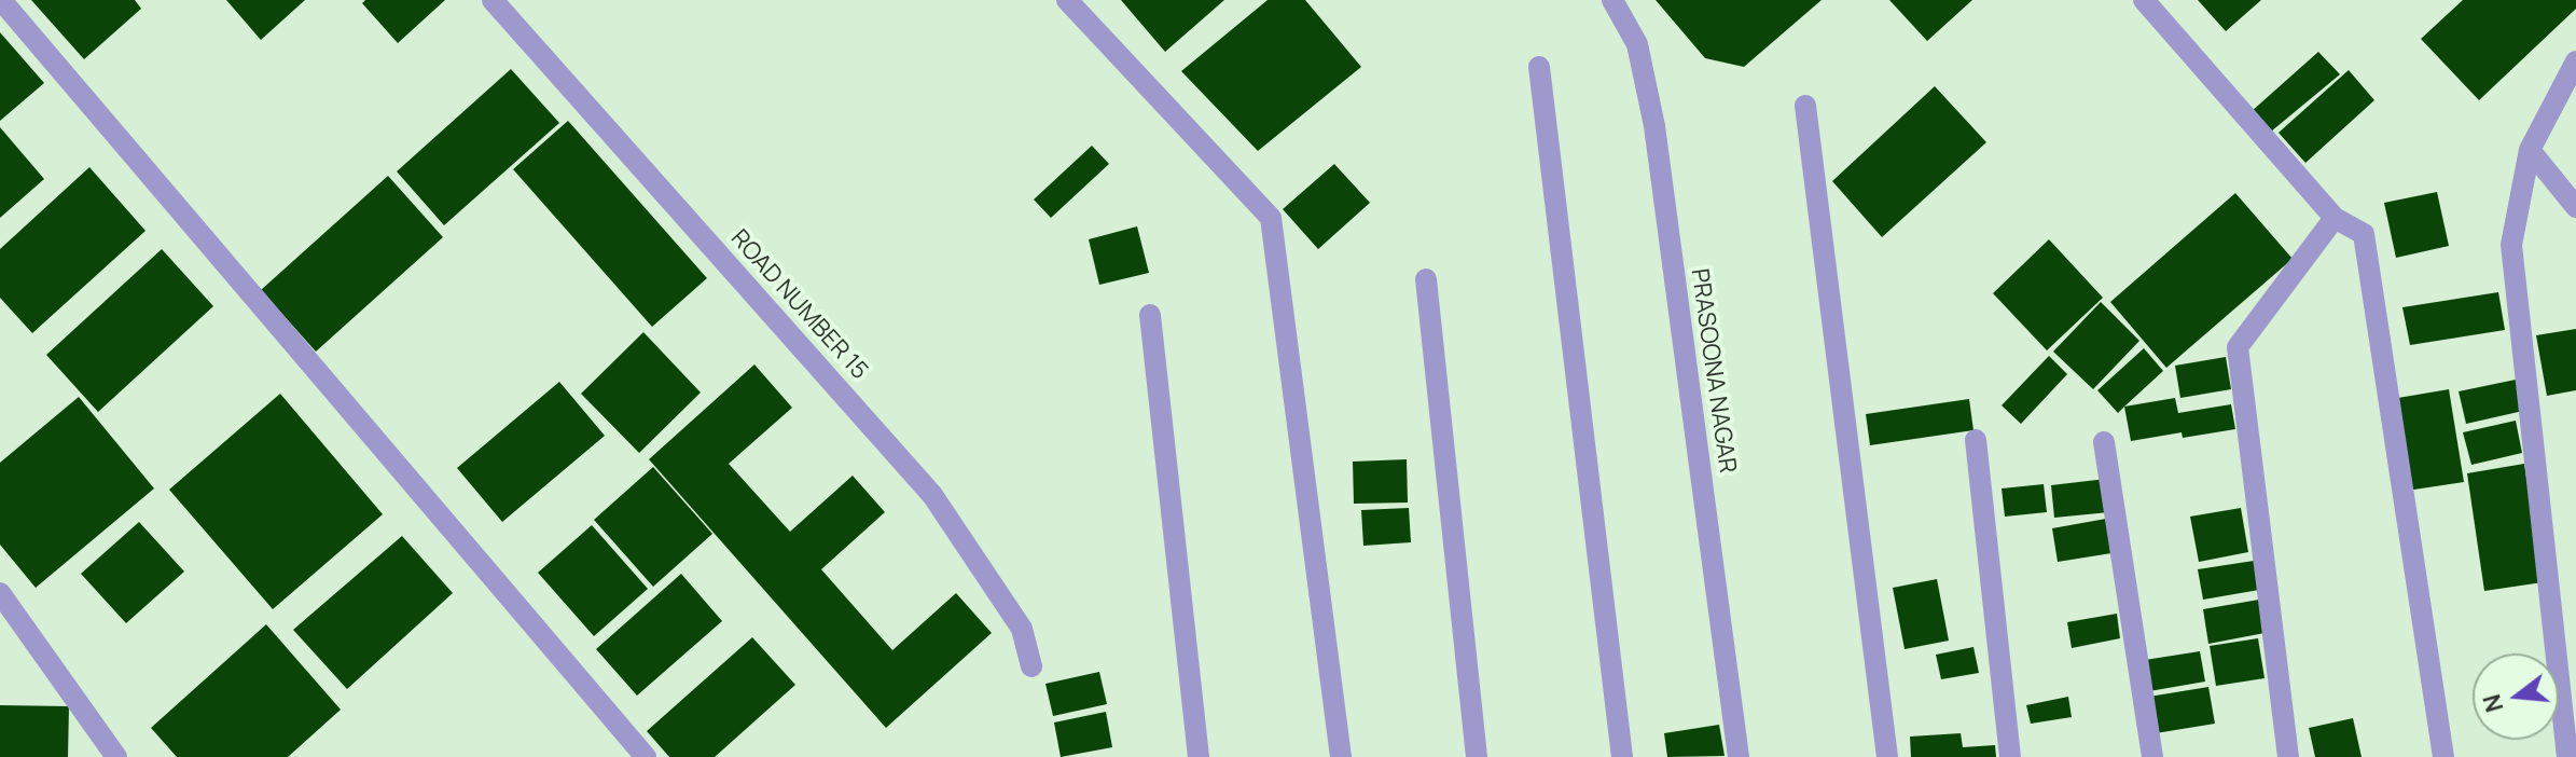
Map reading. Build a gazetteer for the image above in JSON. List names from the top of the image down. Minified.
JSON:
{"streets":{"street":["ROAD NUMBER 15","PRASOONA NAGAR"]},"north":"left"}
